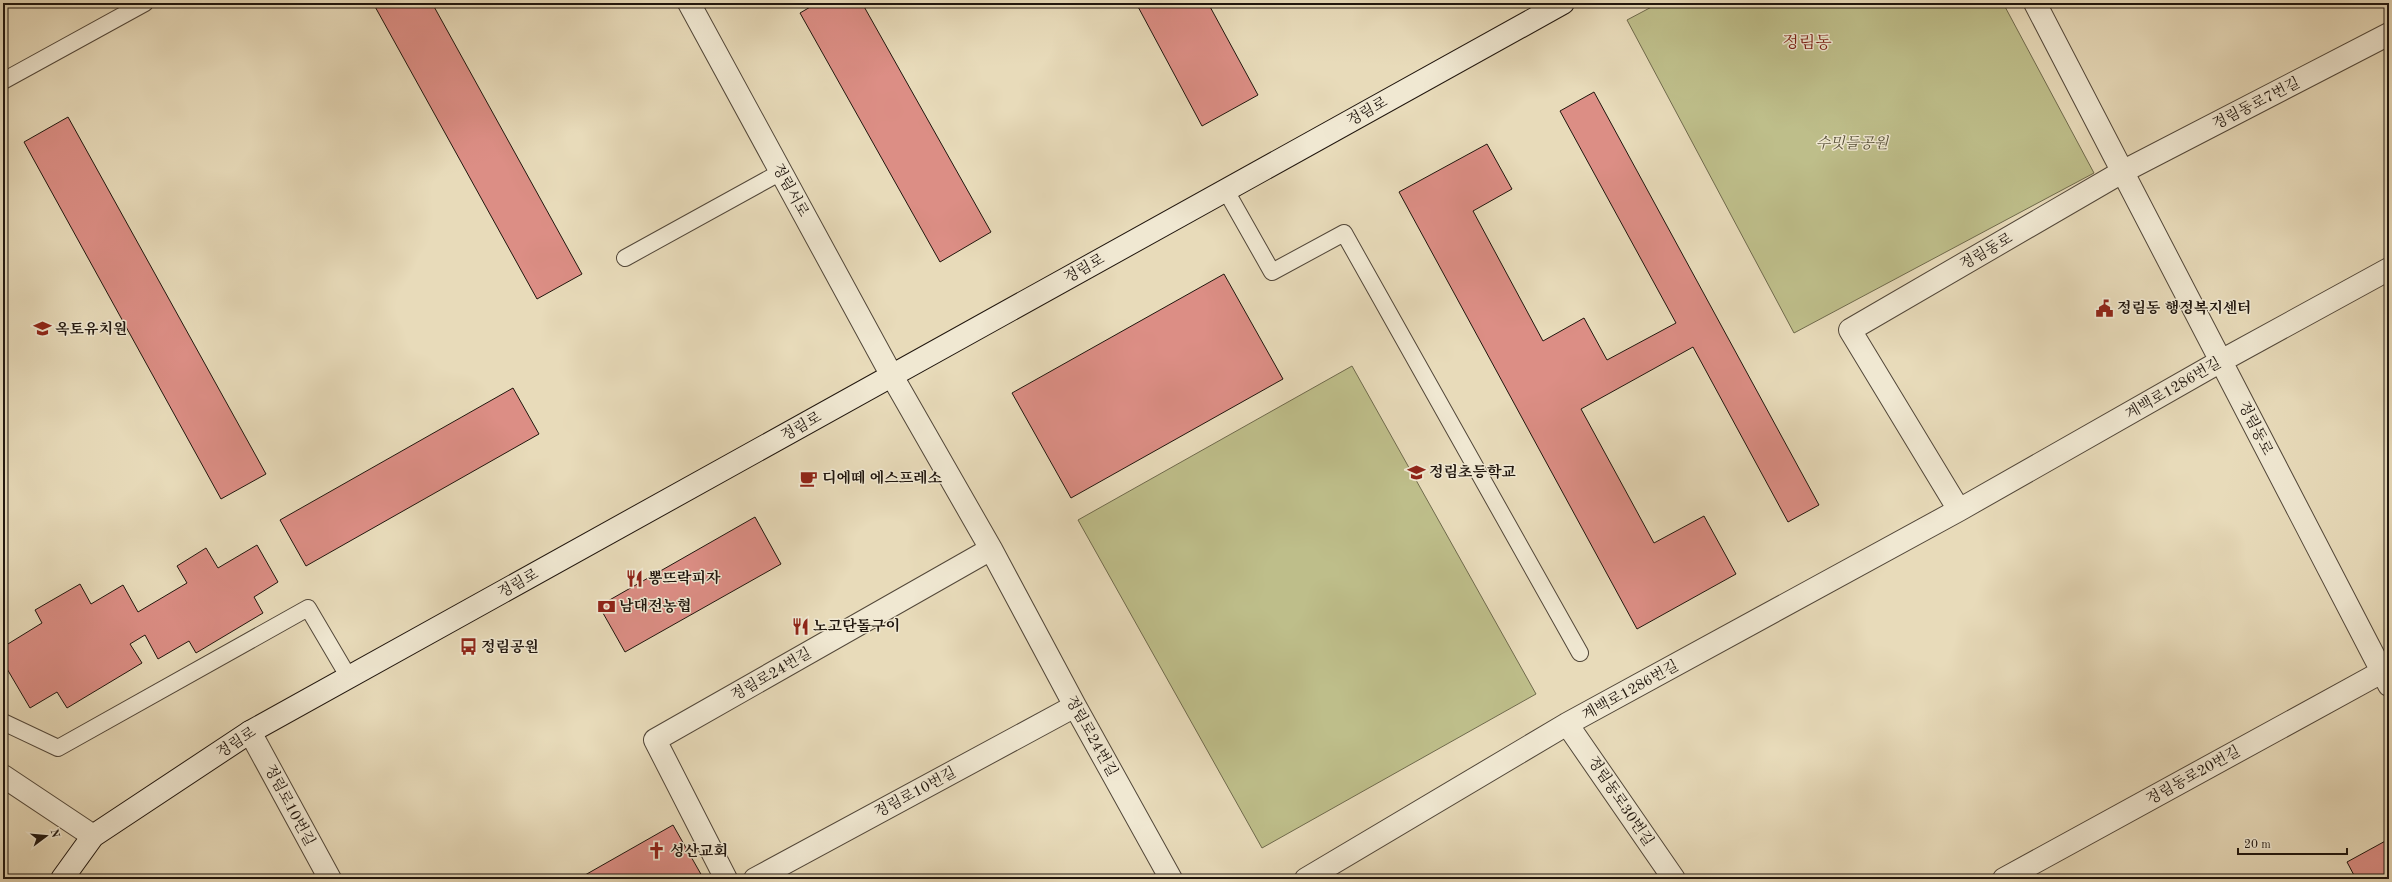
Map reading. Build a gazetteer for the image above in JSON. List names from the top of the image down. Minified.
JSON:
{"streets":{"street":["정림동로7번길","정림로","정림서로","정림동로","계백로1286번길","정림로24번길","정림동로20번길","정림로10번길","정림동로30번길"]},"crossings":[["정림동로7번길","정림동로"],["정림로","정림서로"],["정림로","정림로24번길"],["정림로","정림로10번길"],["정림서로","정림로24번길"],["정림동로","계백로1286번길"],["정림동로","정림동로20번길"],["계백로1286번길","정림동로30번길"],["정림로24번길","정림로10번길"]],"districts":["정림동"],"parks":["수밋들공원"],"places":{"public building":["정림동 행정복지센터"],"school or university":["옥토유치원","정림초등학교"],"cafe":["디에떼 에스프레소"],"restaurant":["뽕뜨락피자","노고단돌구이"],"bank":["남대전농협"],"bus stop":["정림공원"],"church":["성산교회"]},"scale_bar":"20 m","north":"right"}
